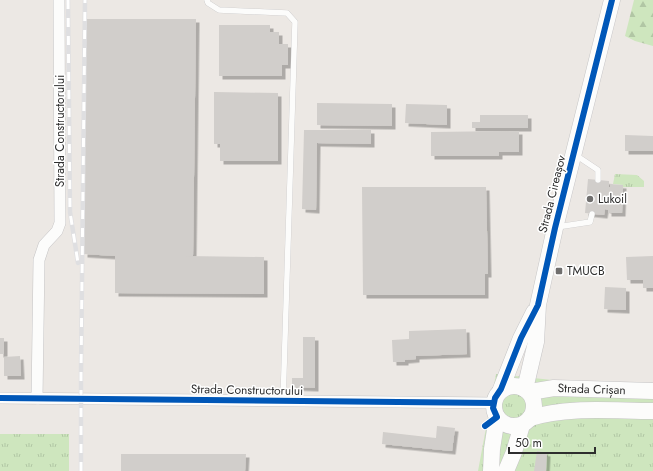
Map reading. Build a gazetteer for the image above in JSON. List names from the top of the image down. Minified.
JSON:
{"streets":{"main road":["Strada Cireașov","Strada Crișan"],"street":["Strada Constructorului"]},"crossings":[["Strada Constructorului","Strada Cireașov"],["Strada Constructorului","Strada Crișan"],["Strada Cireașov","Strada Crișan"]],"places":{"other":["Lukoil"],"transit":["TMUCB"]},"scale_bar":"50 m"}
